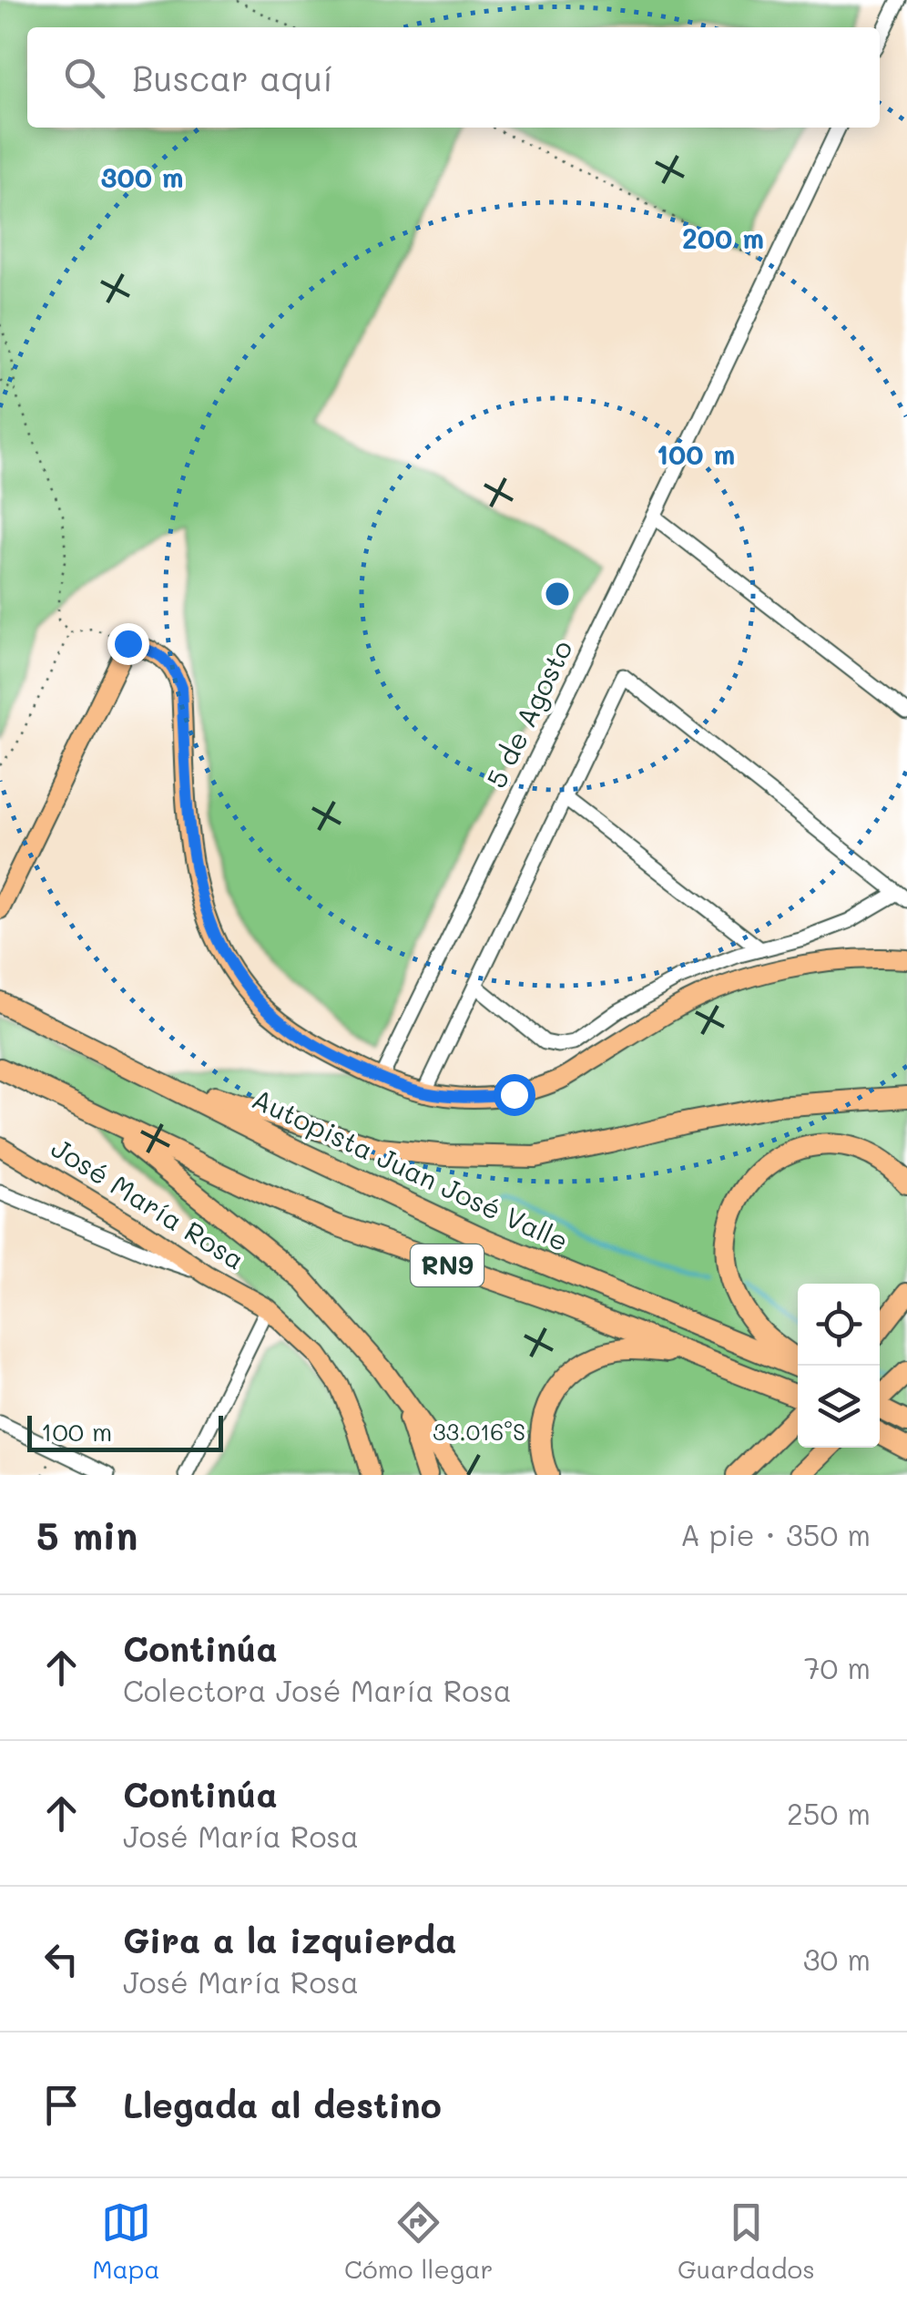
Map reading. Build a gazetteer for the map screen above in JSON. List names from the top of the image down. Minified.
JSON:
{"streets":{"highway":["Autopista Juan José Valle","RN9"],"main road":["José María Rosa"],"street":["5 de Agosto"]},"scale_bar":"100 m","page":{"search":"Buscar aquí","scale":"100 m","heading":["5 min","A pie · 350 m"],"list":[["Continúa","Colectora José María Rosa","70 m"],["Continúa","José María Rosa","250 m"],["Gira a la izquierda","José María Rosa","30 m"],"Llegada al destino"],"nav":["Mapa","Cómo llegar","Guardados"]},"coordinates":["33.016°S"],"rings":["300 m","200 m","100 m"]}
